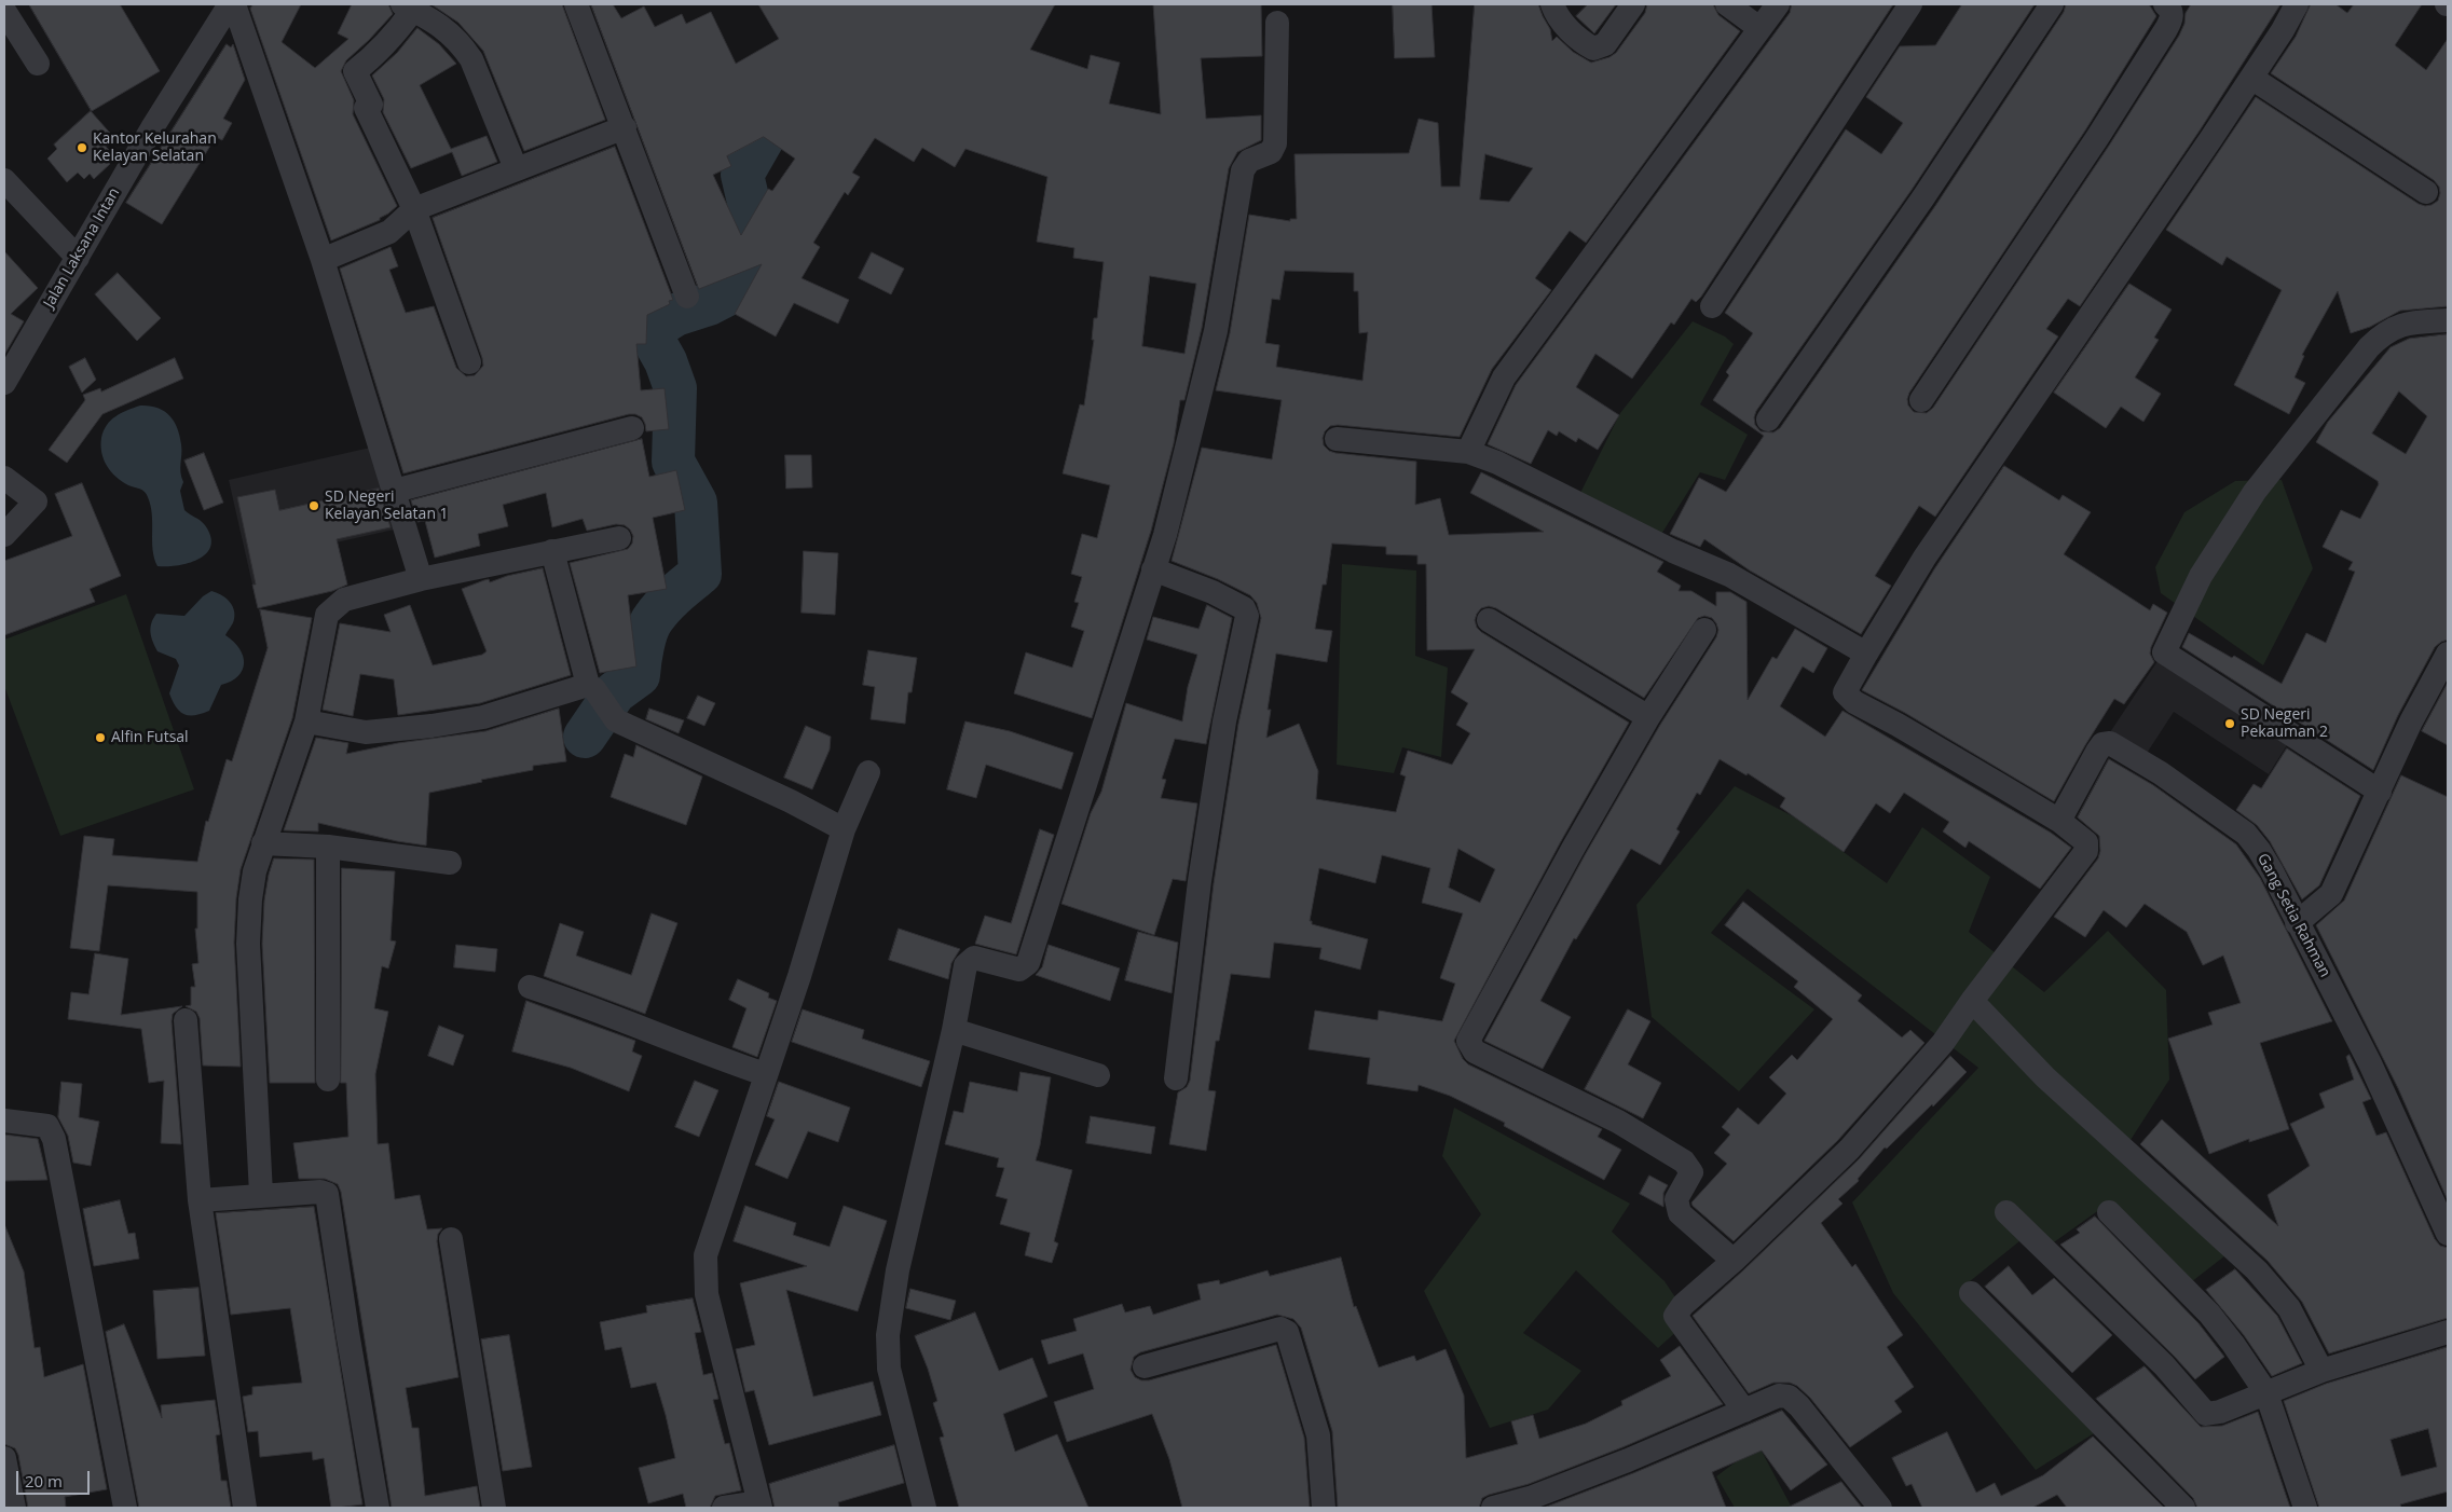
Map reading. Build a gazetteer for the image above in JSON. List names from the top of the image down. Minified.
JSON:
{"streets":{"street":["Jalan Laksana Intan","Gang Setia Rahman"]},"places":["Kantor Kelurahan Kelayan Selatan","SD Negeri Kelayan Selatan 1","SD Negeri Pekauman 2","Alfin Futsal"],"scale_bar":"20 m"}
